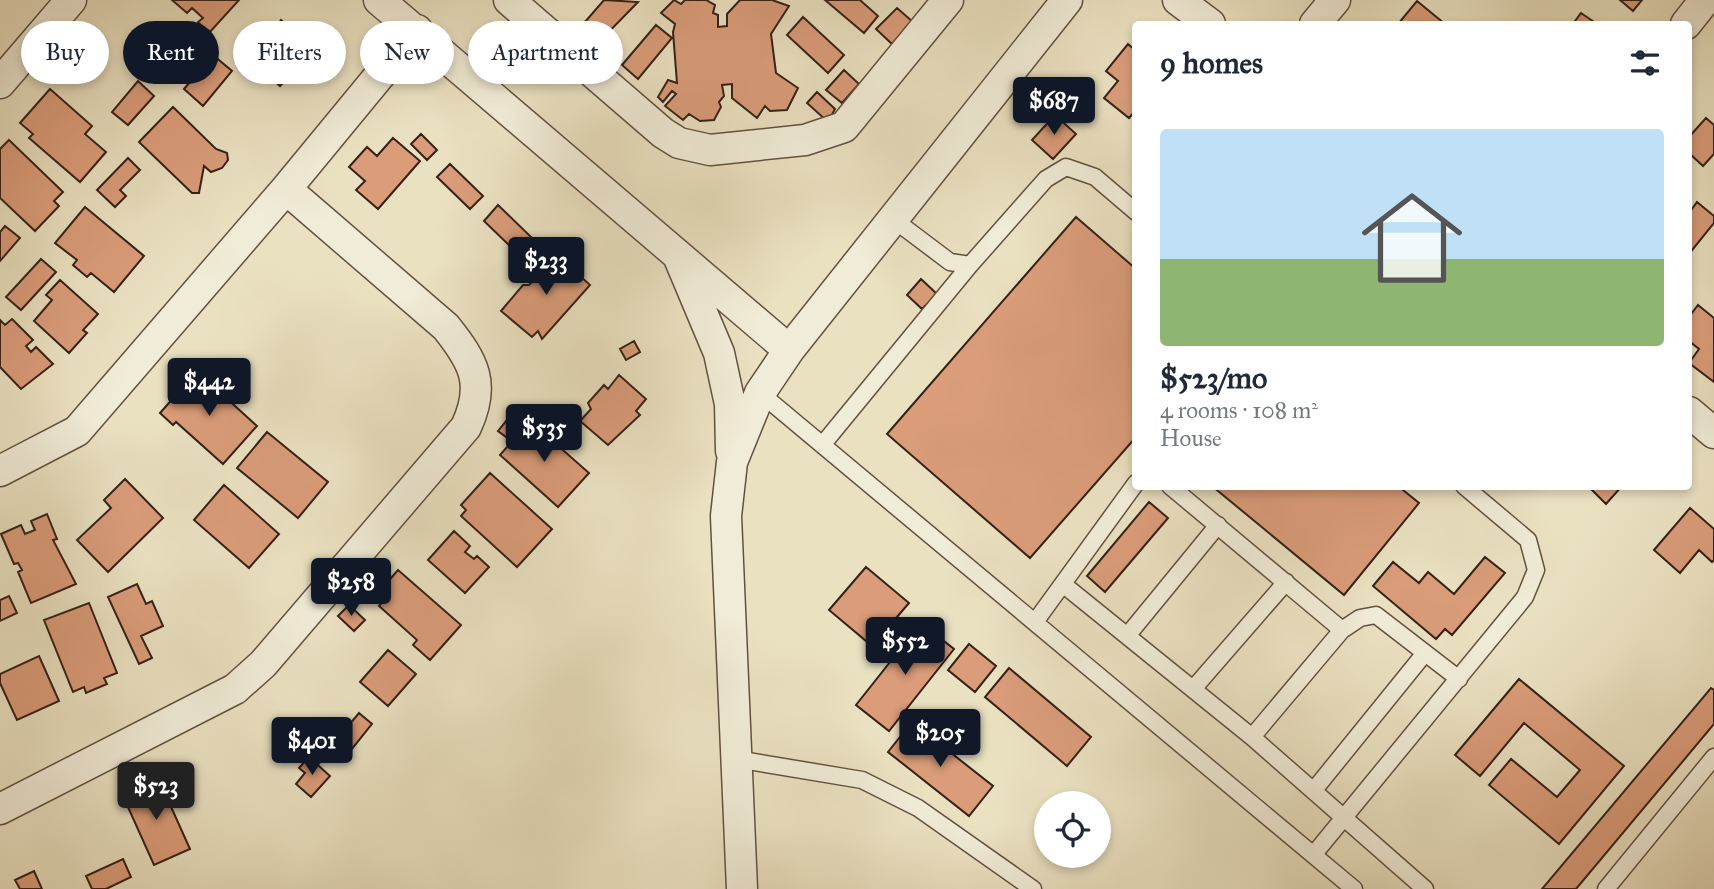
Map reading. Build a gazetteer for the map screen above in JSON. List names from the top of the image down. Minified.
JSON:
{"page":{"chip":["Buy","Rent","Filters","New","Apartment"],"heading":"9 homes","price":["$687","$233","$442","$535","$258","$552","$205","$401","$523"],"list":[{"name":"$523/mo","note":"4 rooms · 108 m² · House"}]}}
